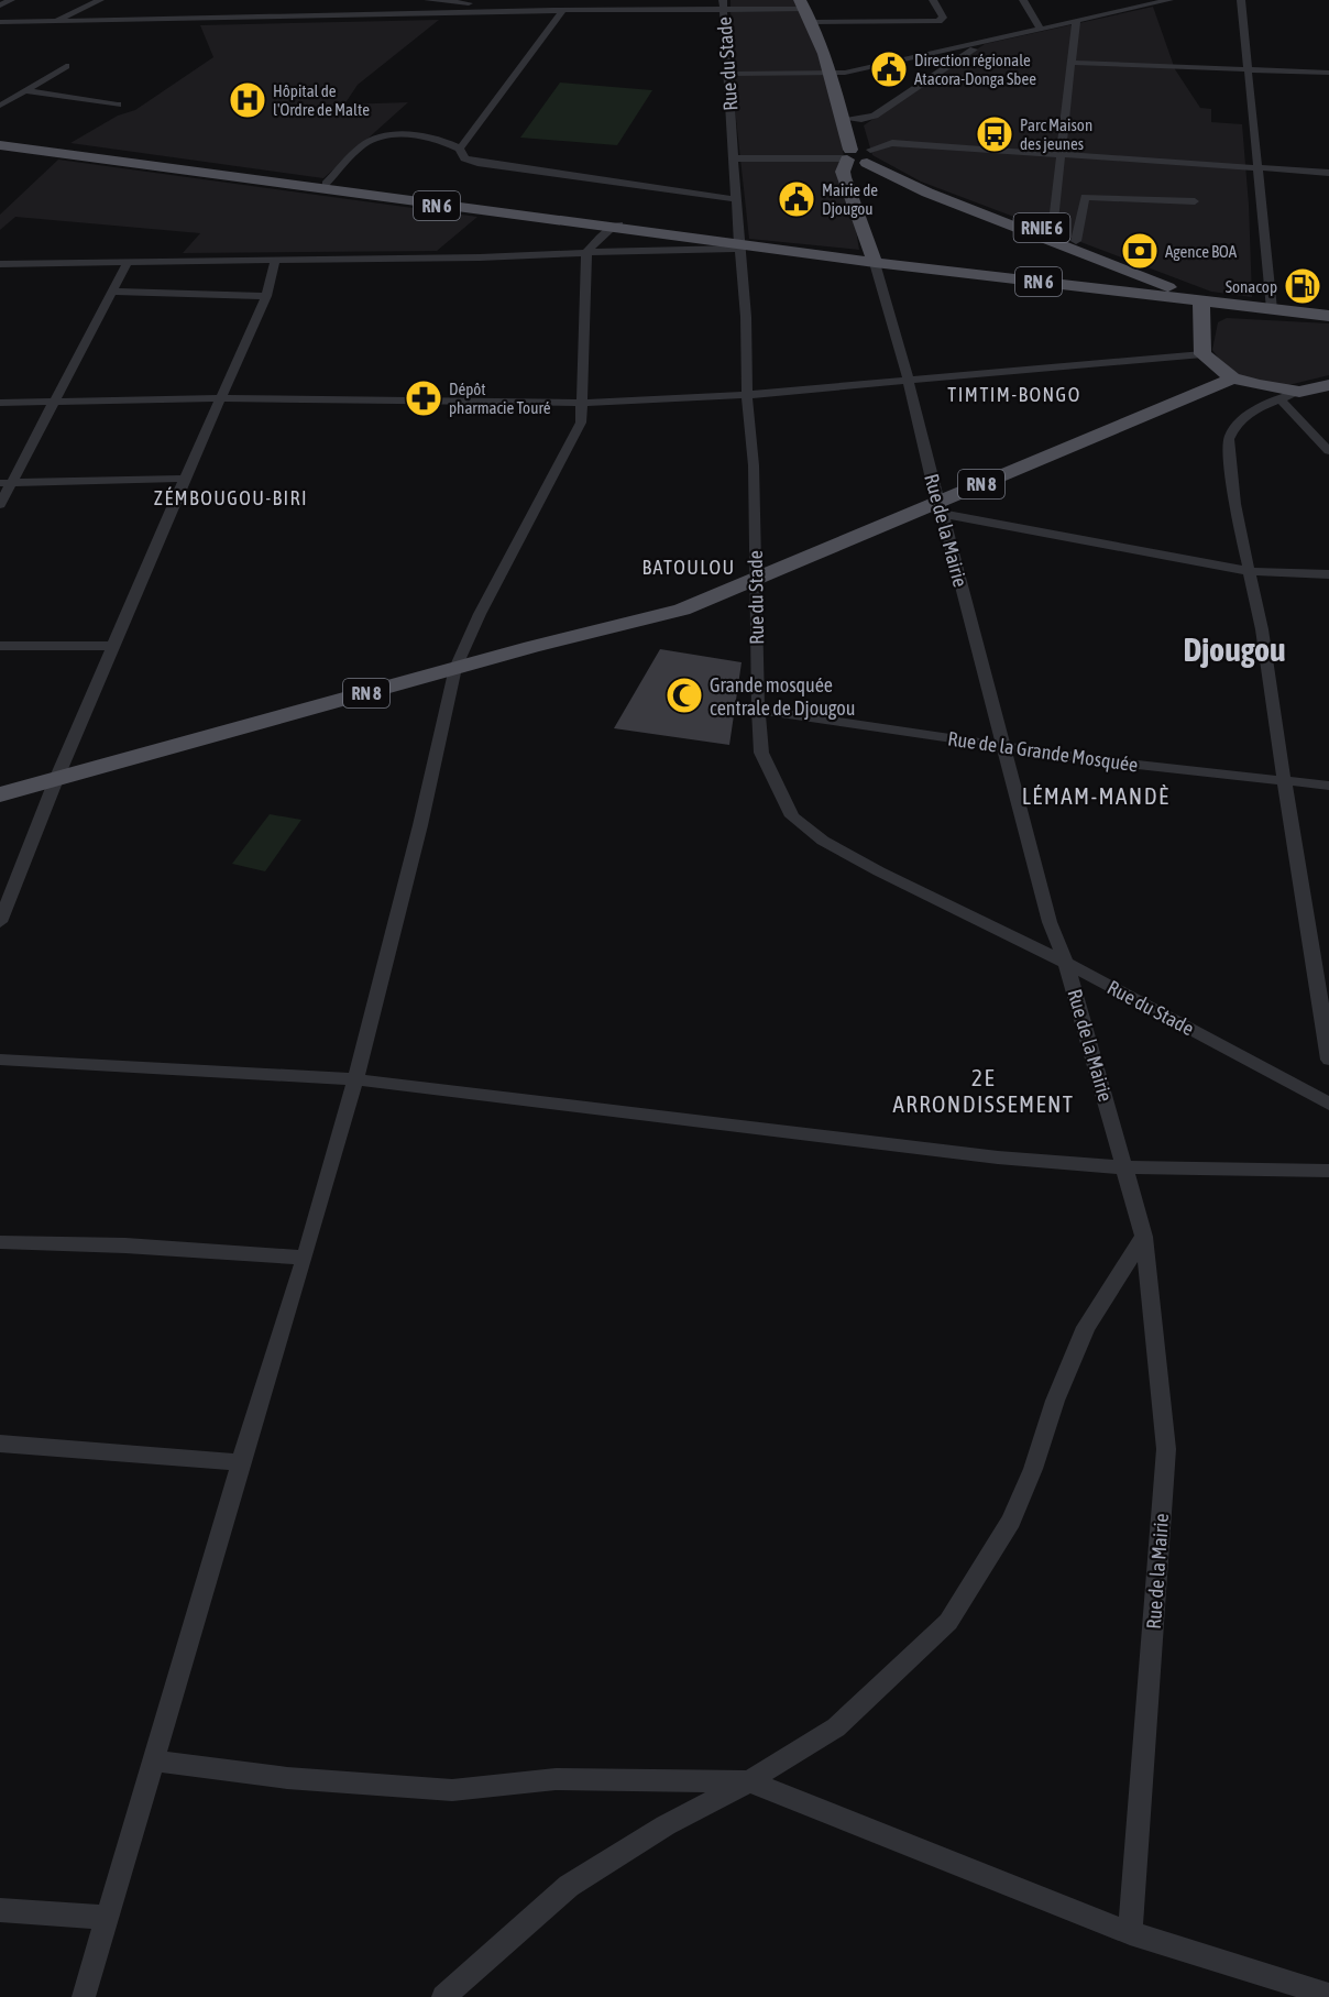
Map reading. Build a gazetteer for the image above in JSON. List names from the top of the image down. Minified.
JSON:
{"streets":{"main road":["RN 6","RNIE 6","RN 8","Rue de la Mairie"],"street":["Rue du Stade","Rue de la Grande Mosquée"]},"crossings":[["Rue du Stade","RN 6"],["Rue du Stade","RN 8"],["Rue du Stade","Rue de la Mairie"],["Rue du Stade","Rue de la Grande Mosquée"],["RN 6","RNIE 6"],["RN 6","Rue de la Mairie"],["RNIE 6","Rue de la Mairie"],["RN 8","Rue de la Mairie"],["Rue de la Mairie","Rue de la Grande Mosquée"]],"districts":["TIMTIM-BONGO","ZÉMBOUGOU-BIRI","BATOULOU","Djougou","LÉMAM-MANDÈ","2E ARRONDISSEMENT"],"places":{"public building":["Direction régionale Atacora-Donga Sbee","Mairie de Djougou"],"hospital":["Hôpital de l'Ordre de Malte"],"bus stop":["Parc Maison des jeunes"],"bank":["Agence BOA"],"fuel station":["Sonacop"],"pharmacy":["Dépôt pharmacie Touré"],"mosque":["Grande mosquée centrale de Djougou"]}}
